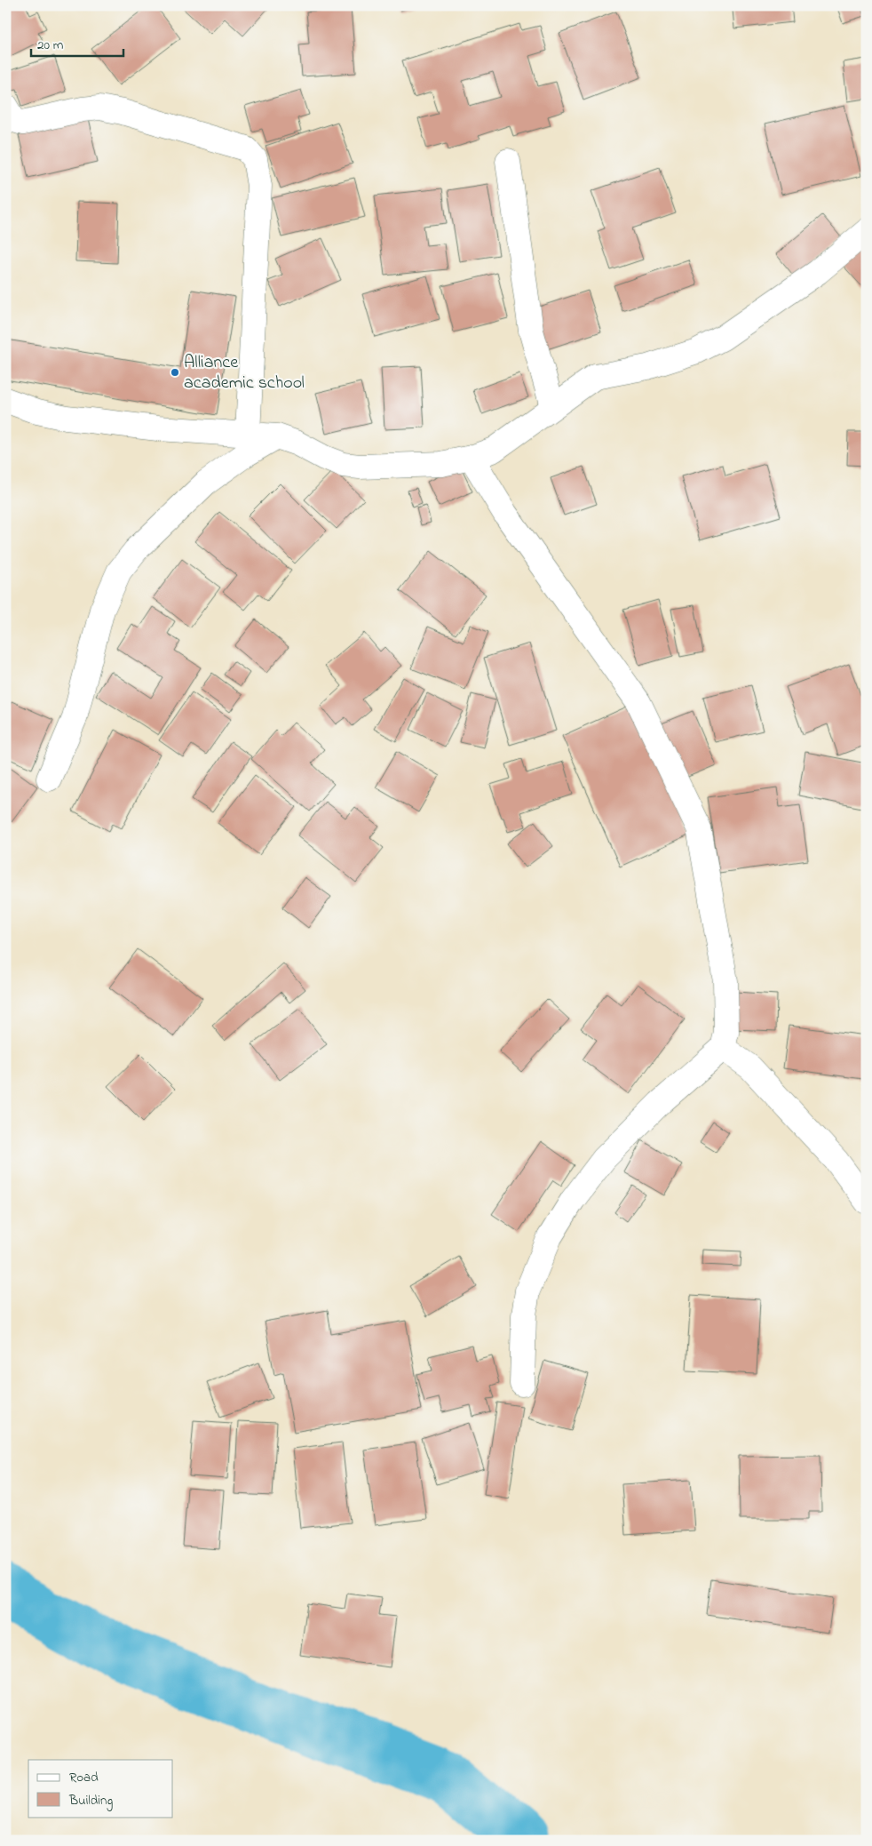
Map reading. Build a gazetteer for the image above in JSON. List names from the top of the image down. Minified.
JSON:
{"places":["Alliance academic school"],"legend":["Road","Building"],"scale_bar":"20 m"}
